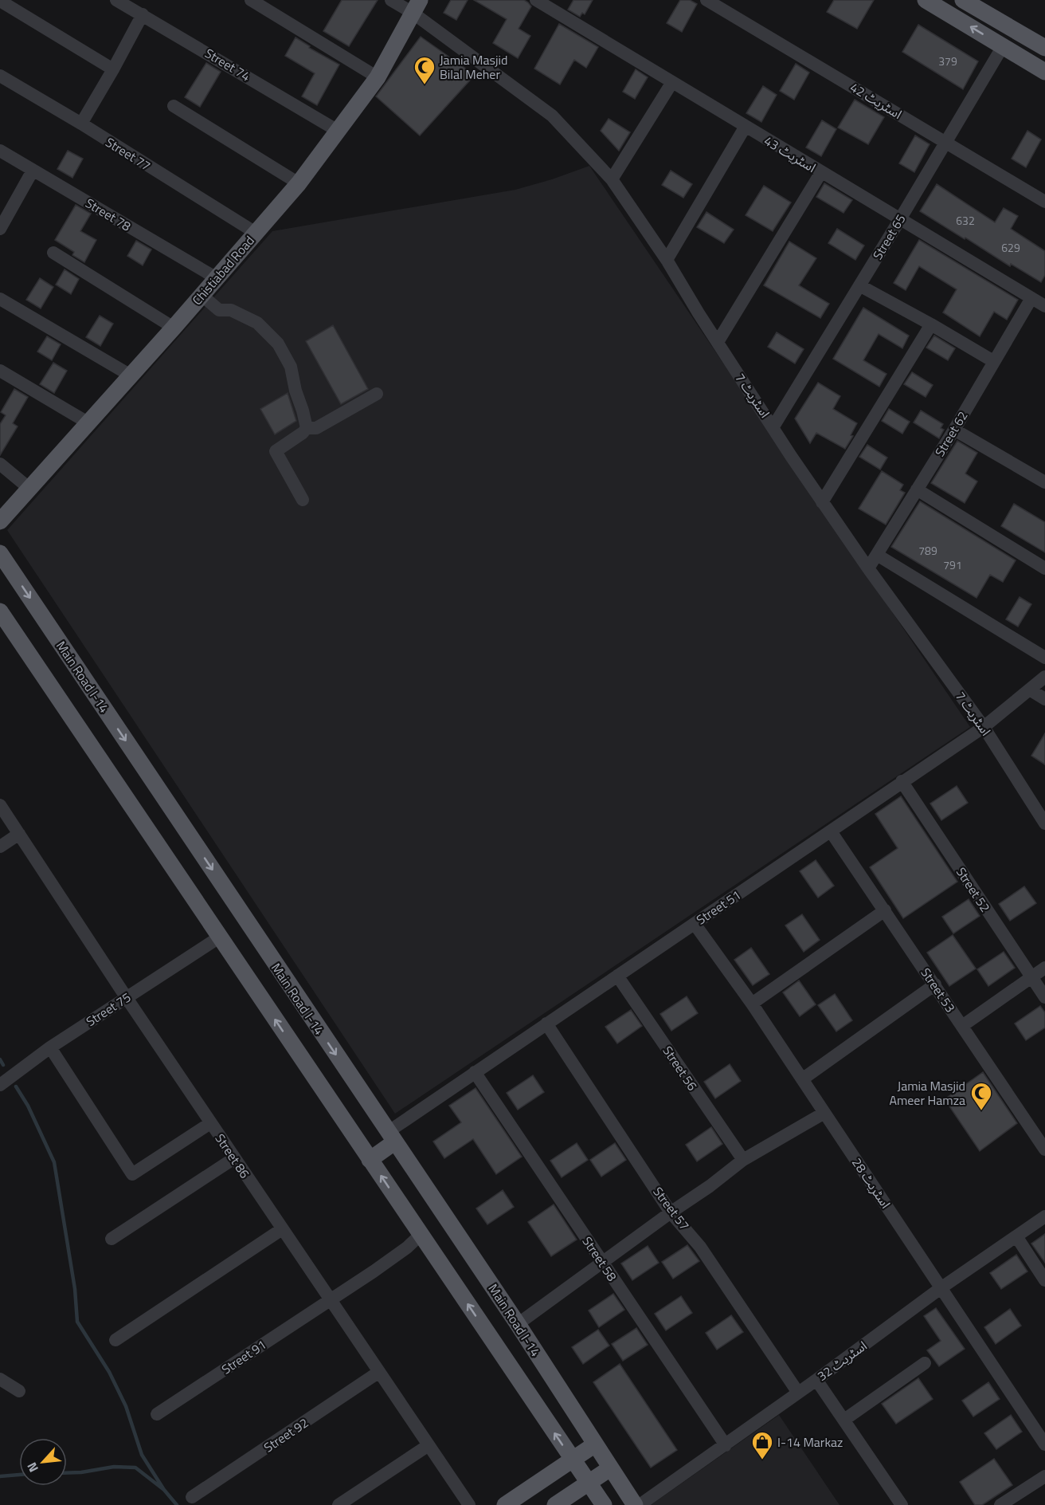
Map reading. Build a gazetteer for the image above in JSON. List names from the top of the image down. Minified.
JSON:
{"streets":{"main road":["Chistiabad Road","Main Road I-14"],"street":["Street 74","اسٹریٹ 42","Street 77","اسٹریٹ 43","Street 78","Street 65","اسٹریٹ 7","Street 62","Street 52","Street 51","Street 53","Street 75","Street 56","Street 86","اسٹریٹ 28","Street 57","Street 58","Street 91","اسٹریٹ 32","Street 92"]},"crossings":[["Street 74","Chistiabad Road"],["اسٹریٹ 42","Street 65"],["Street 77","Chistiabad Road"],["اسٹریٹ 43","Street 65"],["اسٹریٹ 43","Street 62"],["Street 78","Chistiabad Road"],["Street 65","اسٹریٹ 7"],["Chistiabad Road","اسٹریٹ 7"],["اسٹریٹ 7","Street 62"],["اسٹریٹ 7","Street 51"],["Main Road I-14","Street 51"],["Street 52","Street 51"],["Street 51","Street 53"],["Street 51","Street 56"],["Street 51","اسٹریٹ 28"],["Street 51","Street 57"],["Street 51","Street 58"],["Street 75","Street 86"],["Street 86","Street 91"],["Street 86","Street 92"],["اسٹریٹ 28","اسٹریٹ 32"],["Street 57","اسٹریٹ 32"],["Street 58","اسٹریٹ 32"]],"places":{"mosque":["Jamia Masjid Bilal Meher","Jamia Masjid Ameer Hamza"],"shop":["I-14 Markaz"]},"house_numbers":["379","632","629","789","791"],"north":"bottom left"}
